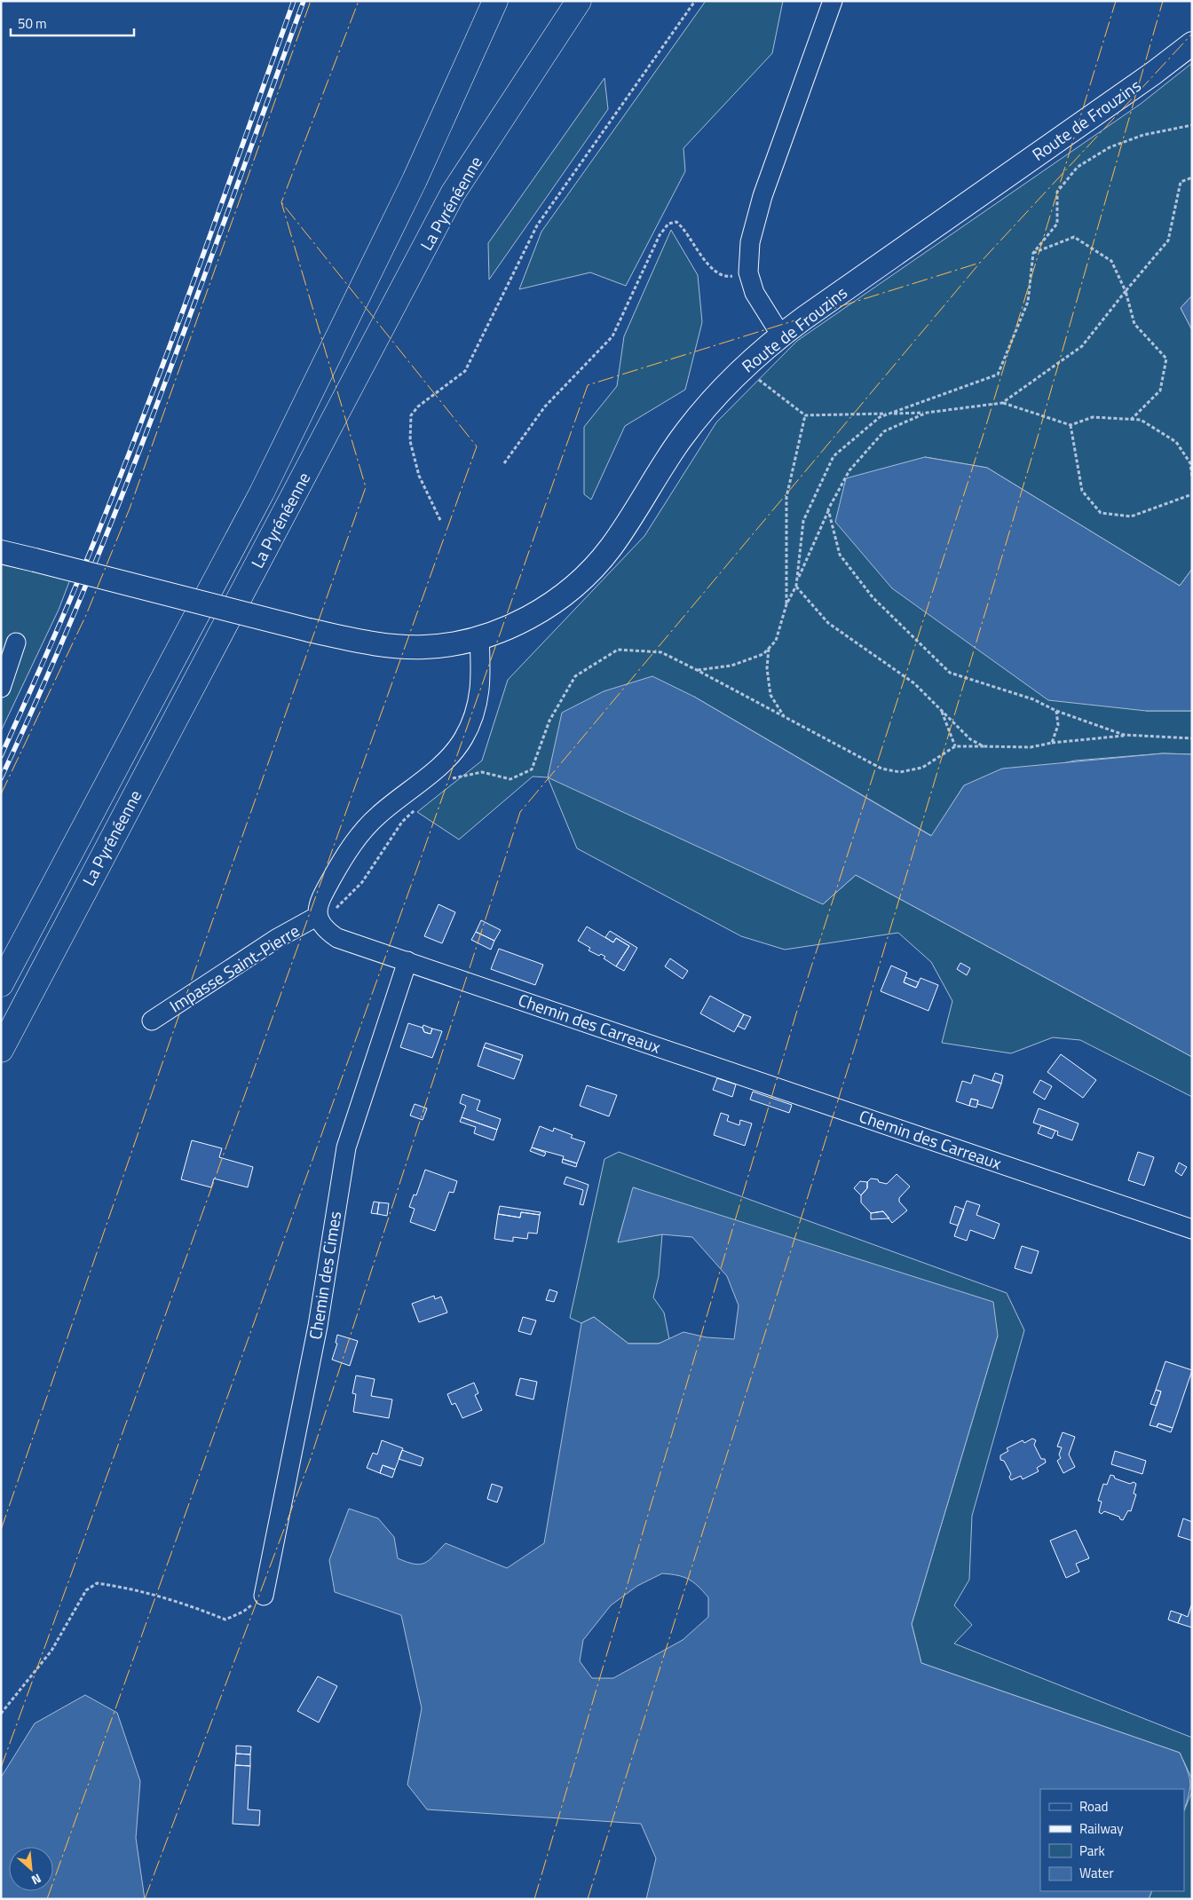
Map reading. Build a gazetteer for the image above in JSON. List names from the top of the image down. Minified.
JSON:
{"streets":{"highway":["La Pyrénéenne"],"main road":["Route de Frouzins"],"street":["Impasse Saint-Pierre","Chemin des Carreaux","Chemin des Cimes"]},"crossings":[["Impasse Saint-Pierre","Chemin des Carreaux"],["Chemin des Carreaux","Chemin des Cimes"]],"legend":["Road","Railway","Park","Water"],"scale_bar":"50 m","north":"bottom right"}
